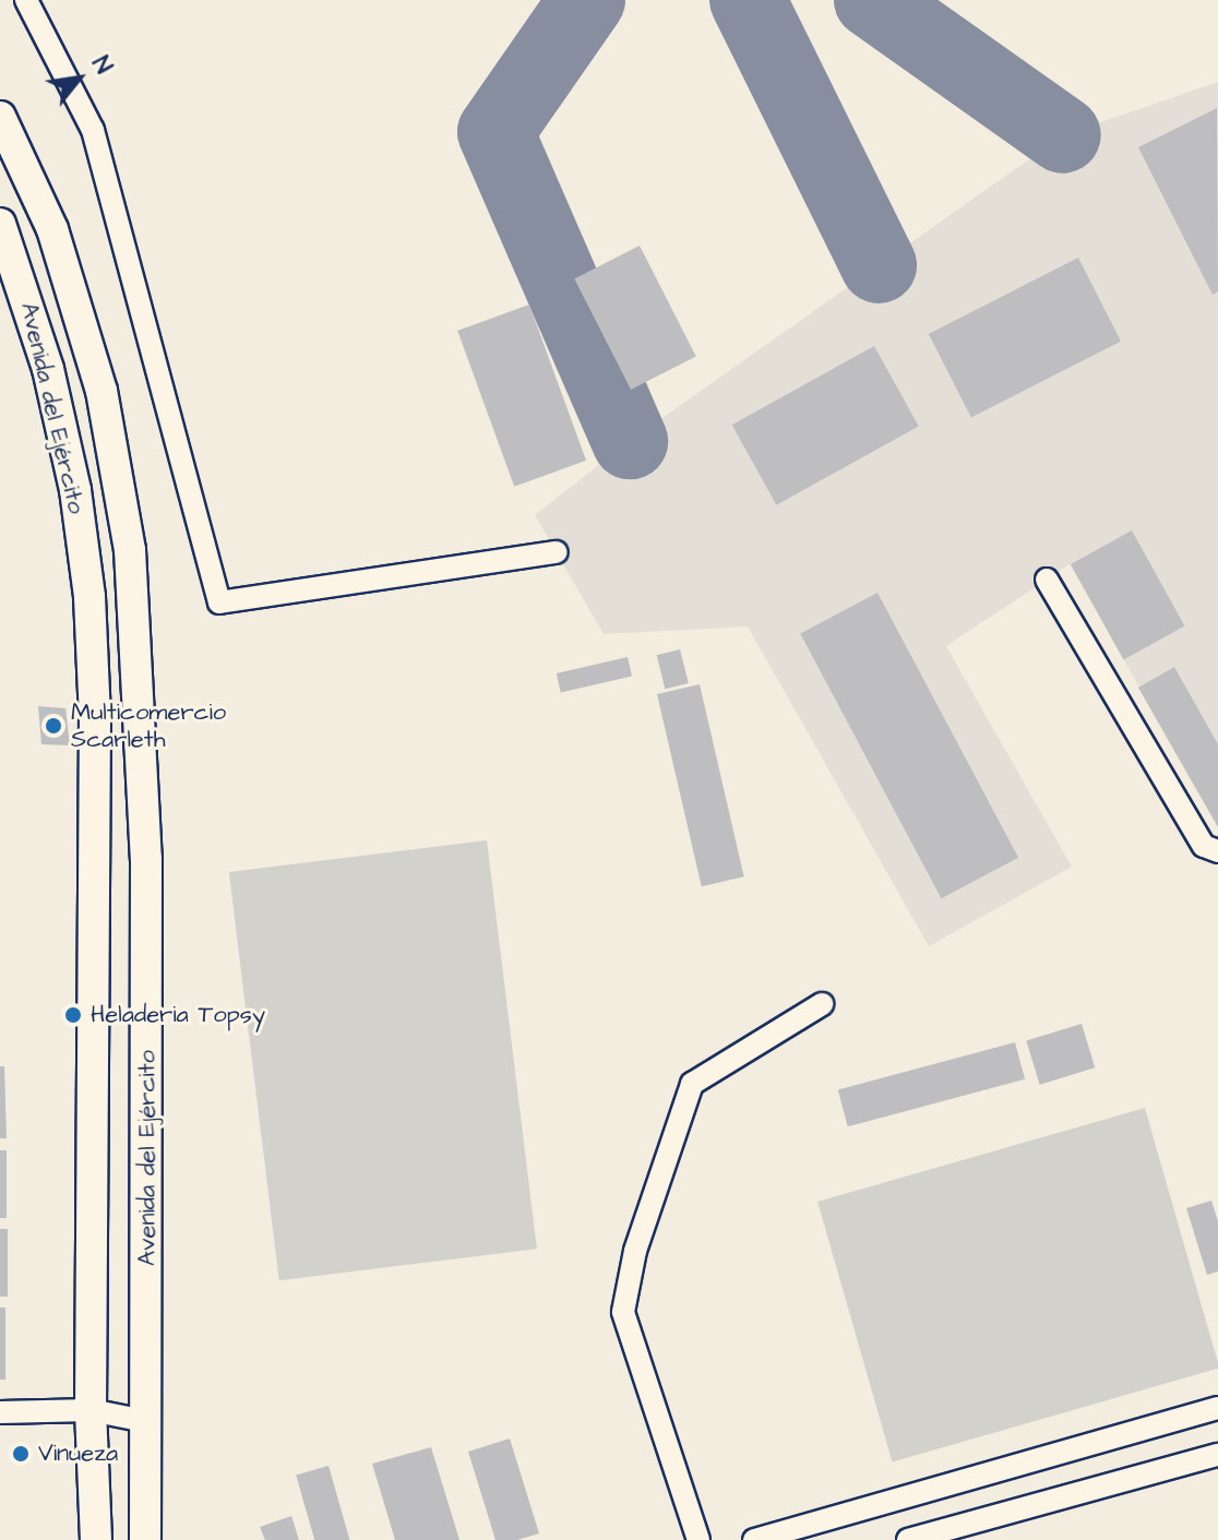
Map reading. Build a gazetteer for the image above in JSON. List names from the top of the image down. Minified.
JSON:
{"streets":{"main road":["Avenida del Ejército"]},"places":["Multicomercio Scarleth","Heladeria Topsy","Vinueza"],"north":"top right"}
